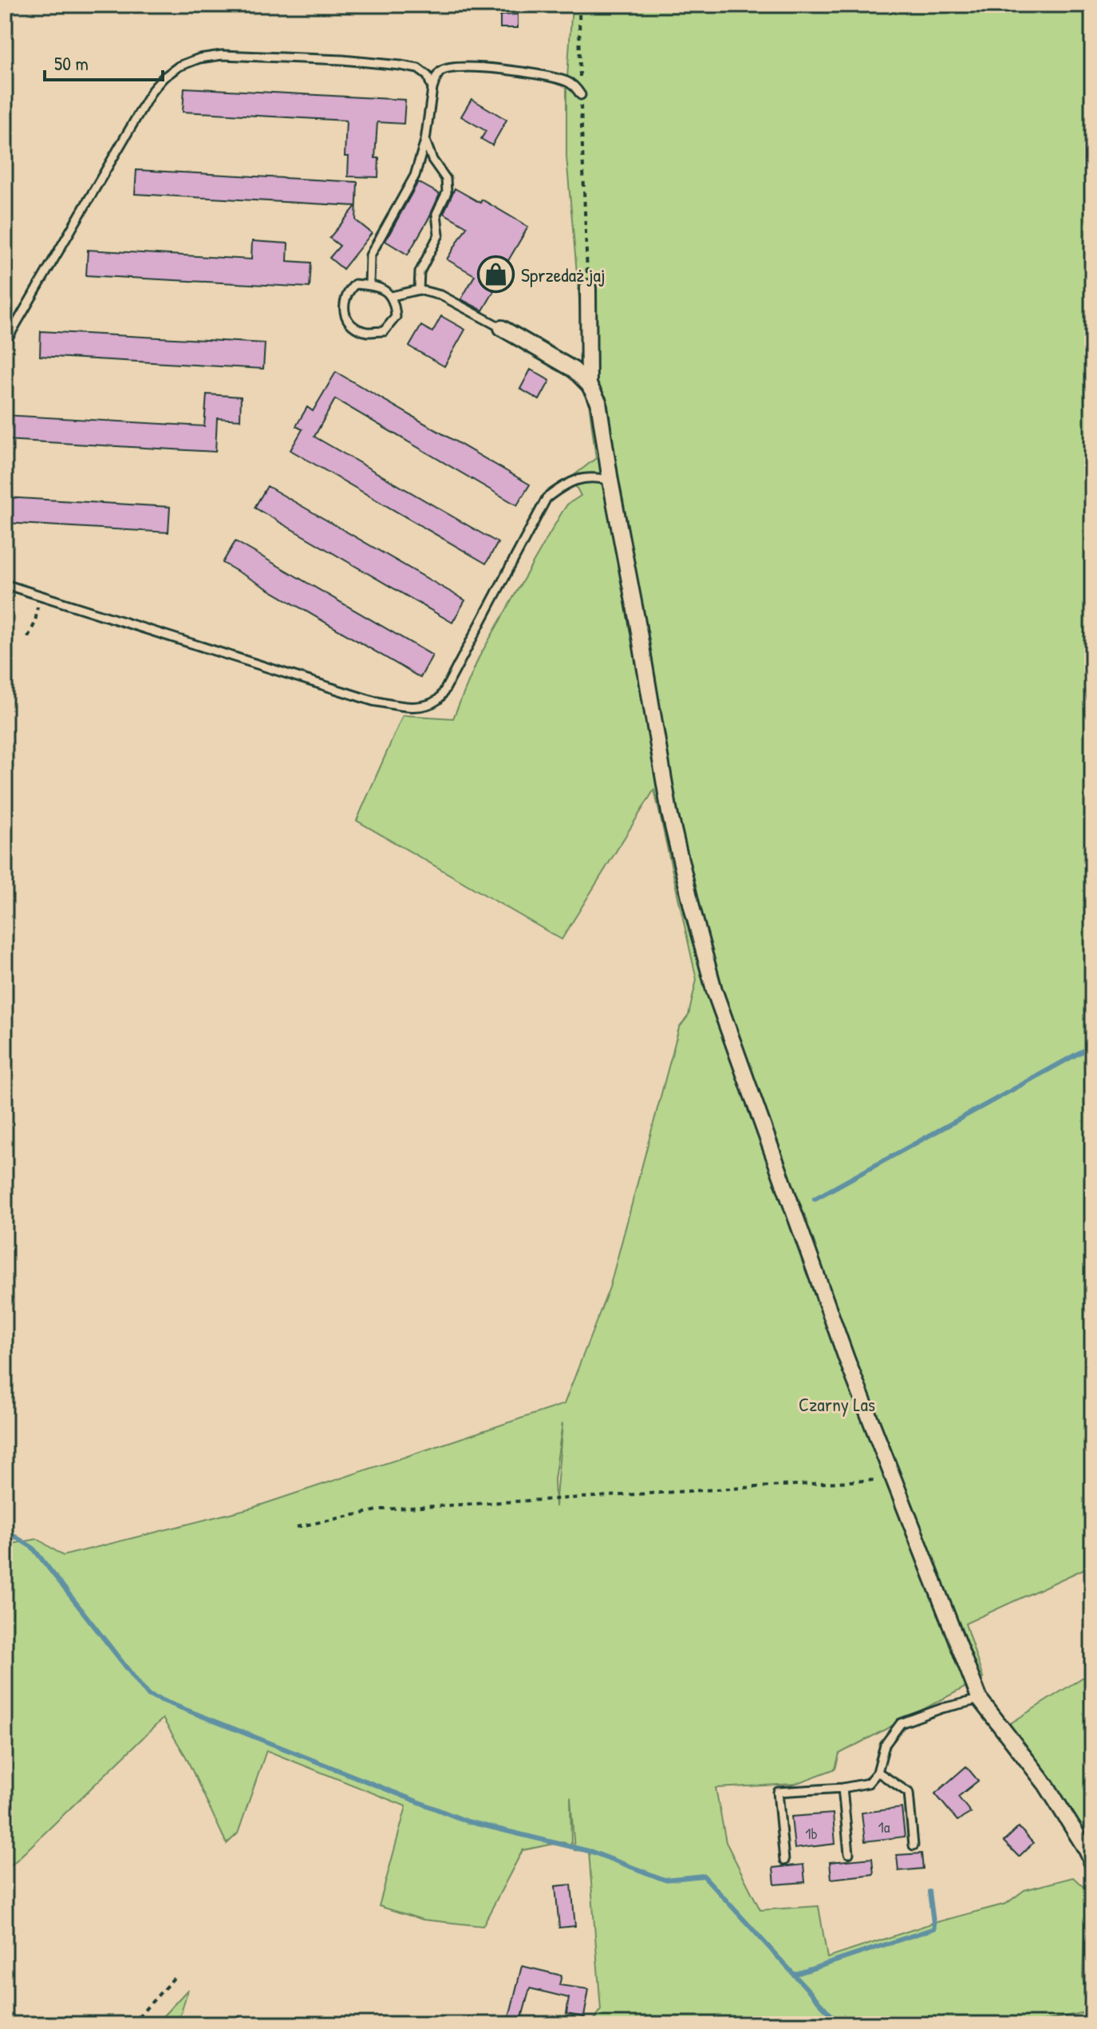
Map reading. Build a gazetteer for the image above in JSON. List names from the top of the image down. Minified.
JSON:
{"parks":["Czarny Las"],"places":{"shop":["Sprzedaż jaj"]},"house_numbers":["1a","1b"],"scale_bar":"50 m"}
